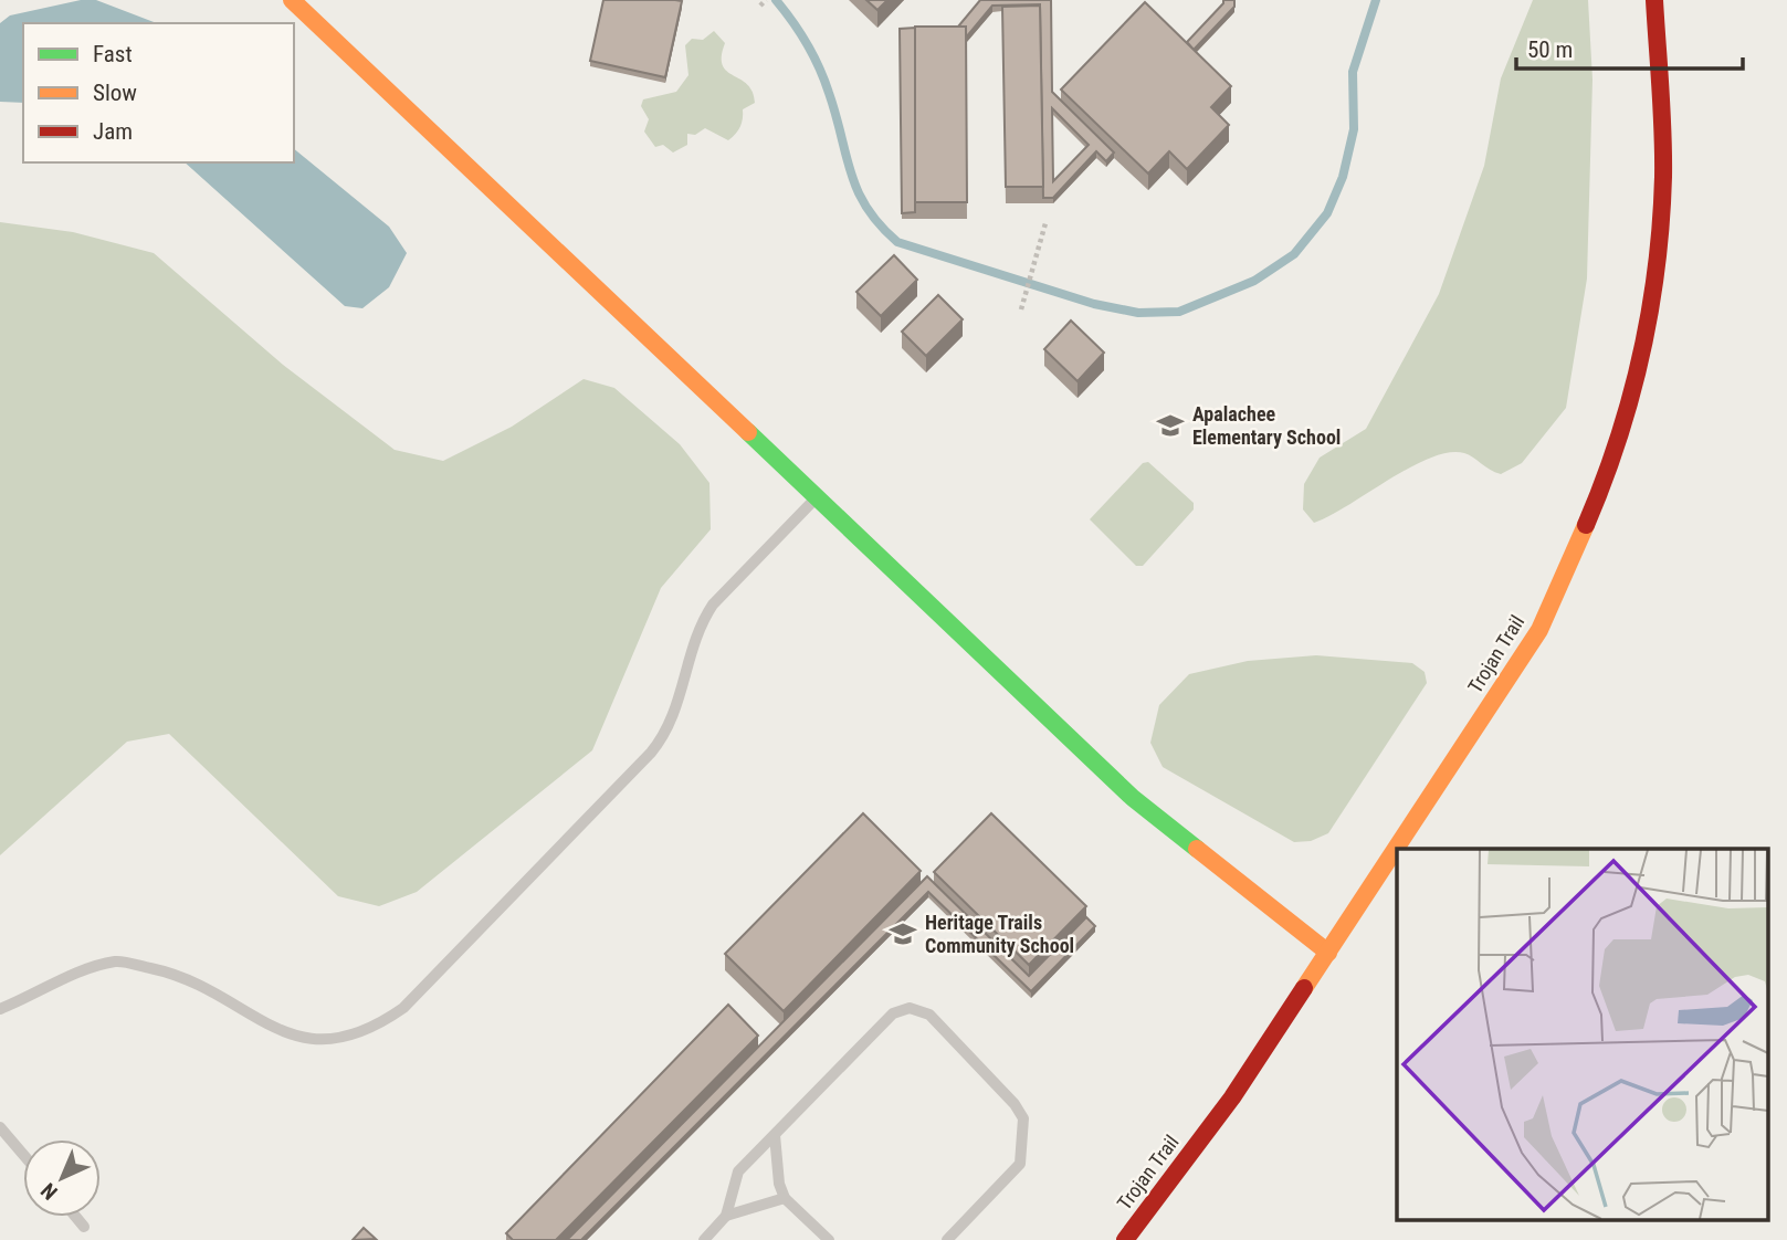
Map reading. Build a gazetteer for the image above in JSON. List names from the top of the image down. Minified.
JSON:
{"streets":{"street":["Trojan Trail"]},"places":{"school or university":["Apalachee Elementary School","Heritage Trails Community School"]},"legend":["Fast","Slow","Jam"],"scale_bar":"50 m","north":"bottom left"}
